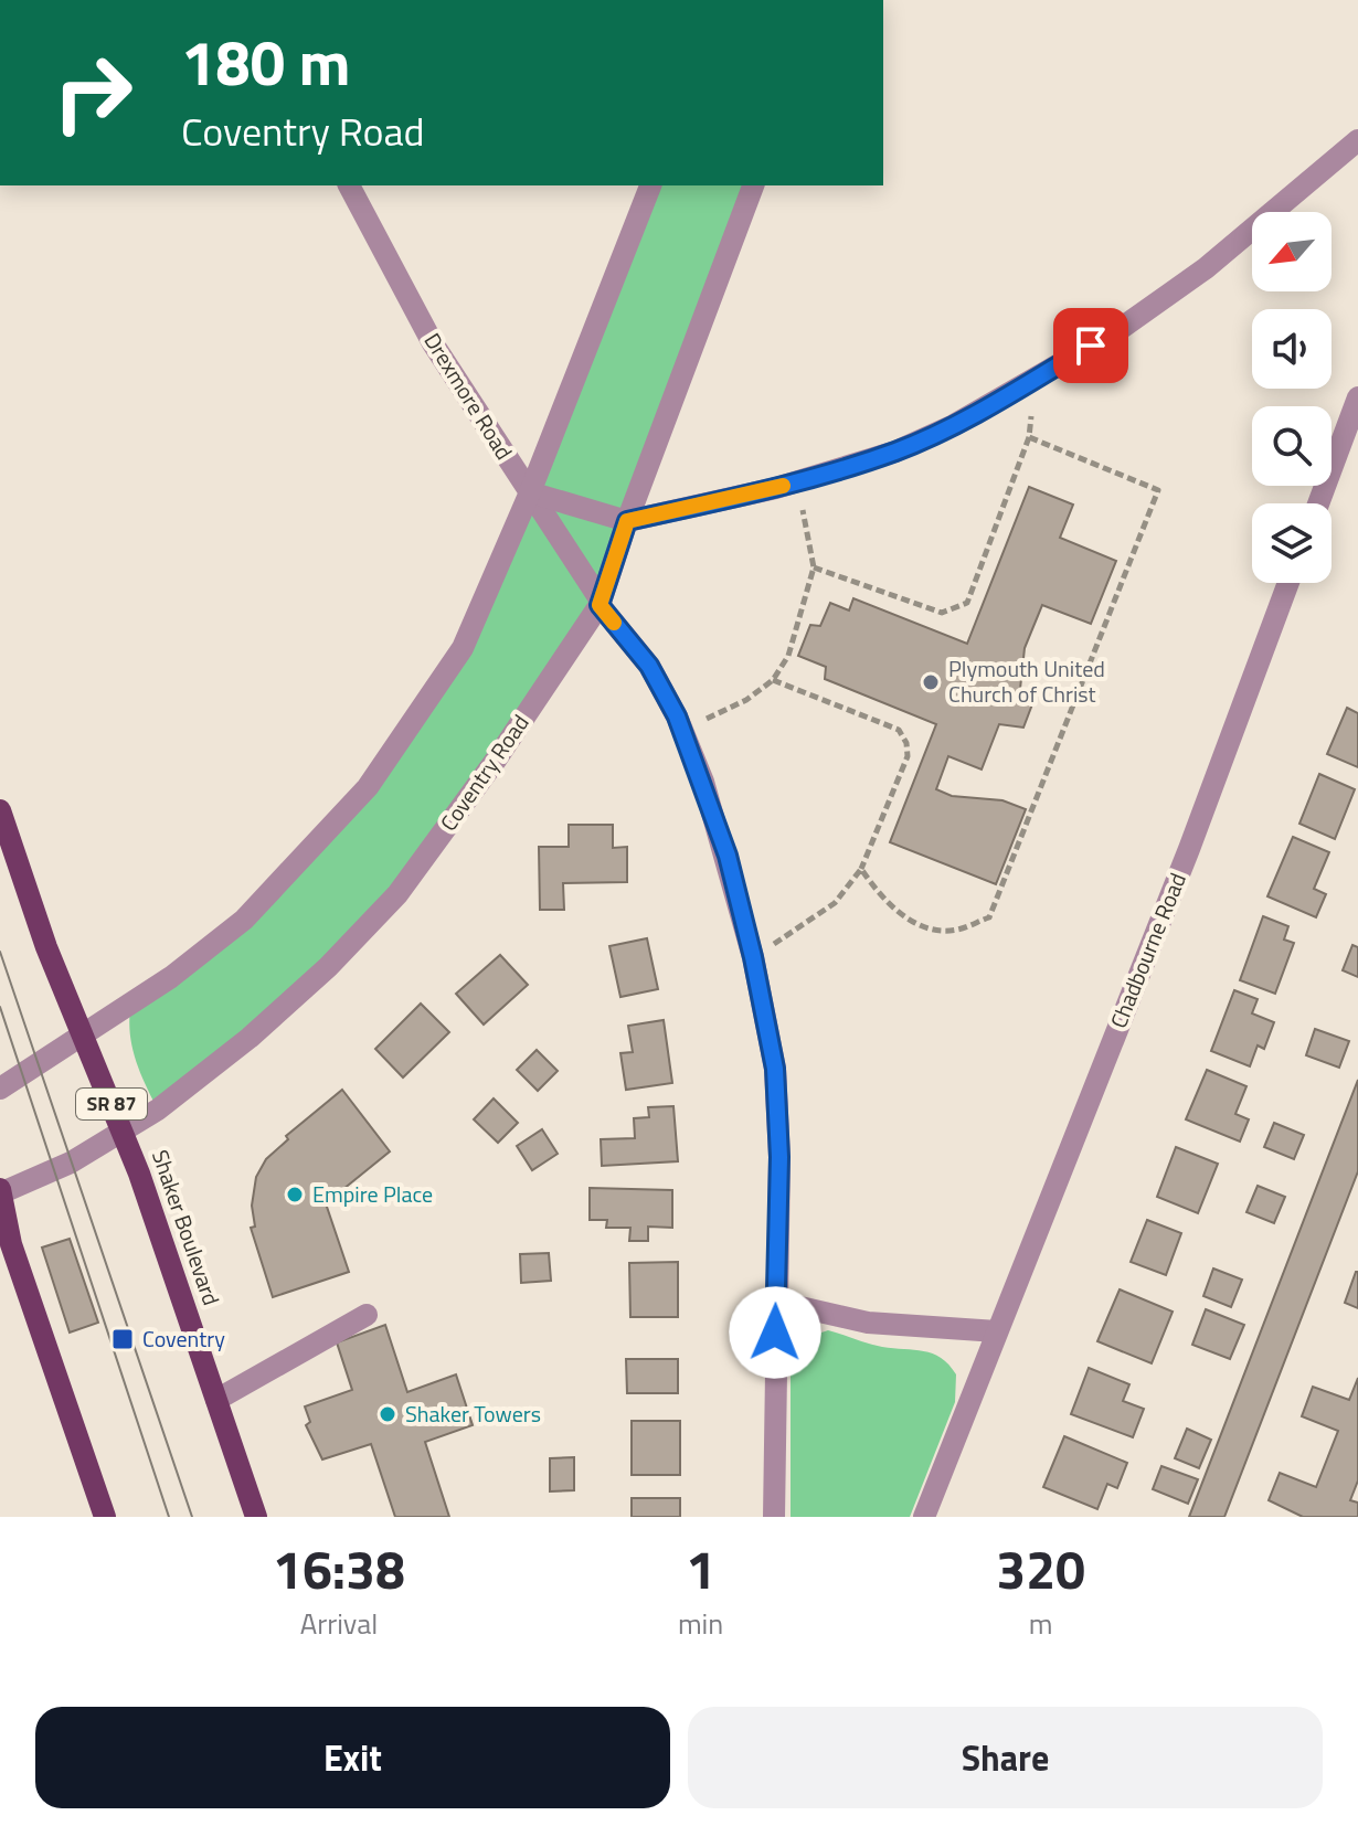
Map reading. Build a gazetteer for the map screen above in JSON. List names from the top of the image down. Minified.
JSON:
{"streets":{"main road":["SR 87","Shaker Boulevard"],"street":["Drexmore Road","Coventry Road","Chadbourne Road"]},"crossings":[["Drexmore Road","Coventry Road"],["Coventry Road","Shaker Boulevard"]],"places":{"other":["Plymouth United Church of Christ","Empire Place","Shaker Towers"],"transit":["Coventry"]},"north":"bottom left","page":{"turn":["180 m","Coventry Road"],"eta":["16:38","Arrival","1","min","320","m"],"buttons":["Exit","Share"]}}
